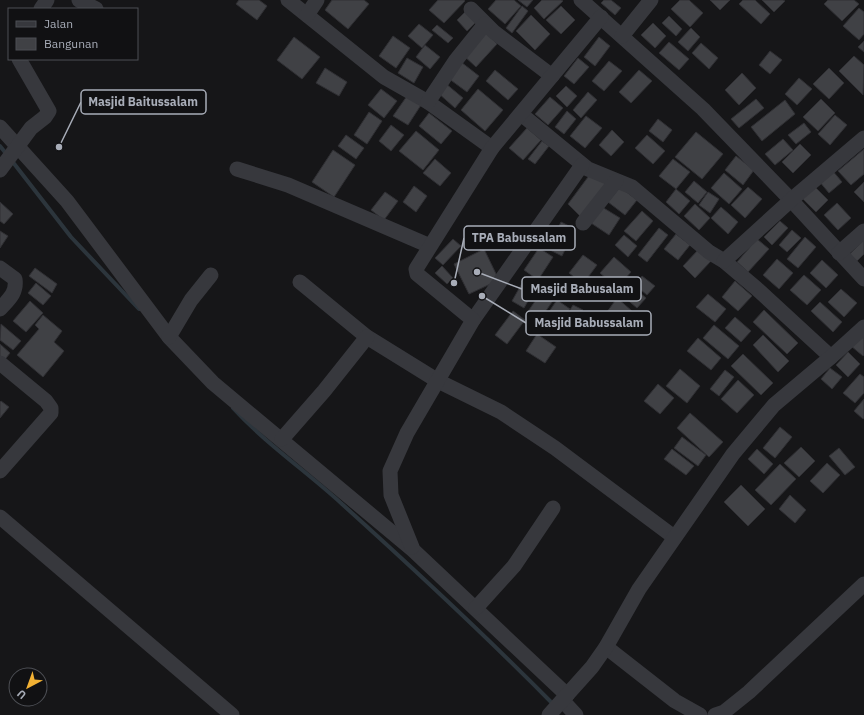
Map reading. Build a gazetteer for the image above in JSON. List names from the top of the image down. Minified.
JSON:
{"places":["Masjid Baitussalam","Masjid Babusalam","TPA Babussalam","Masjid Babussalam"],"legend":["Jalan","Bangunan"],"north":"bottom left"}
